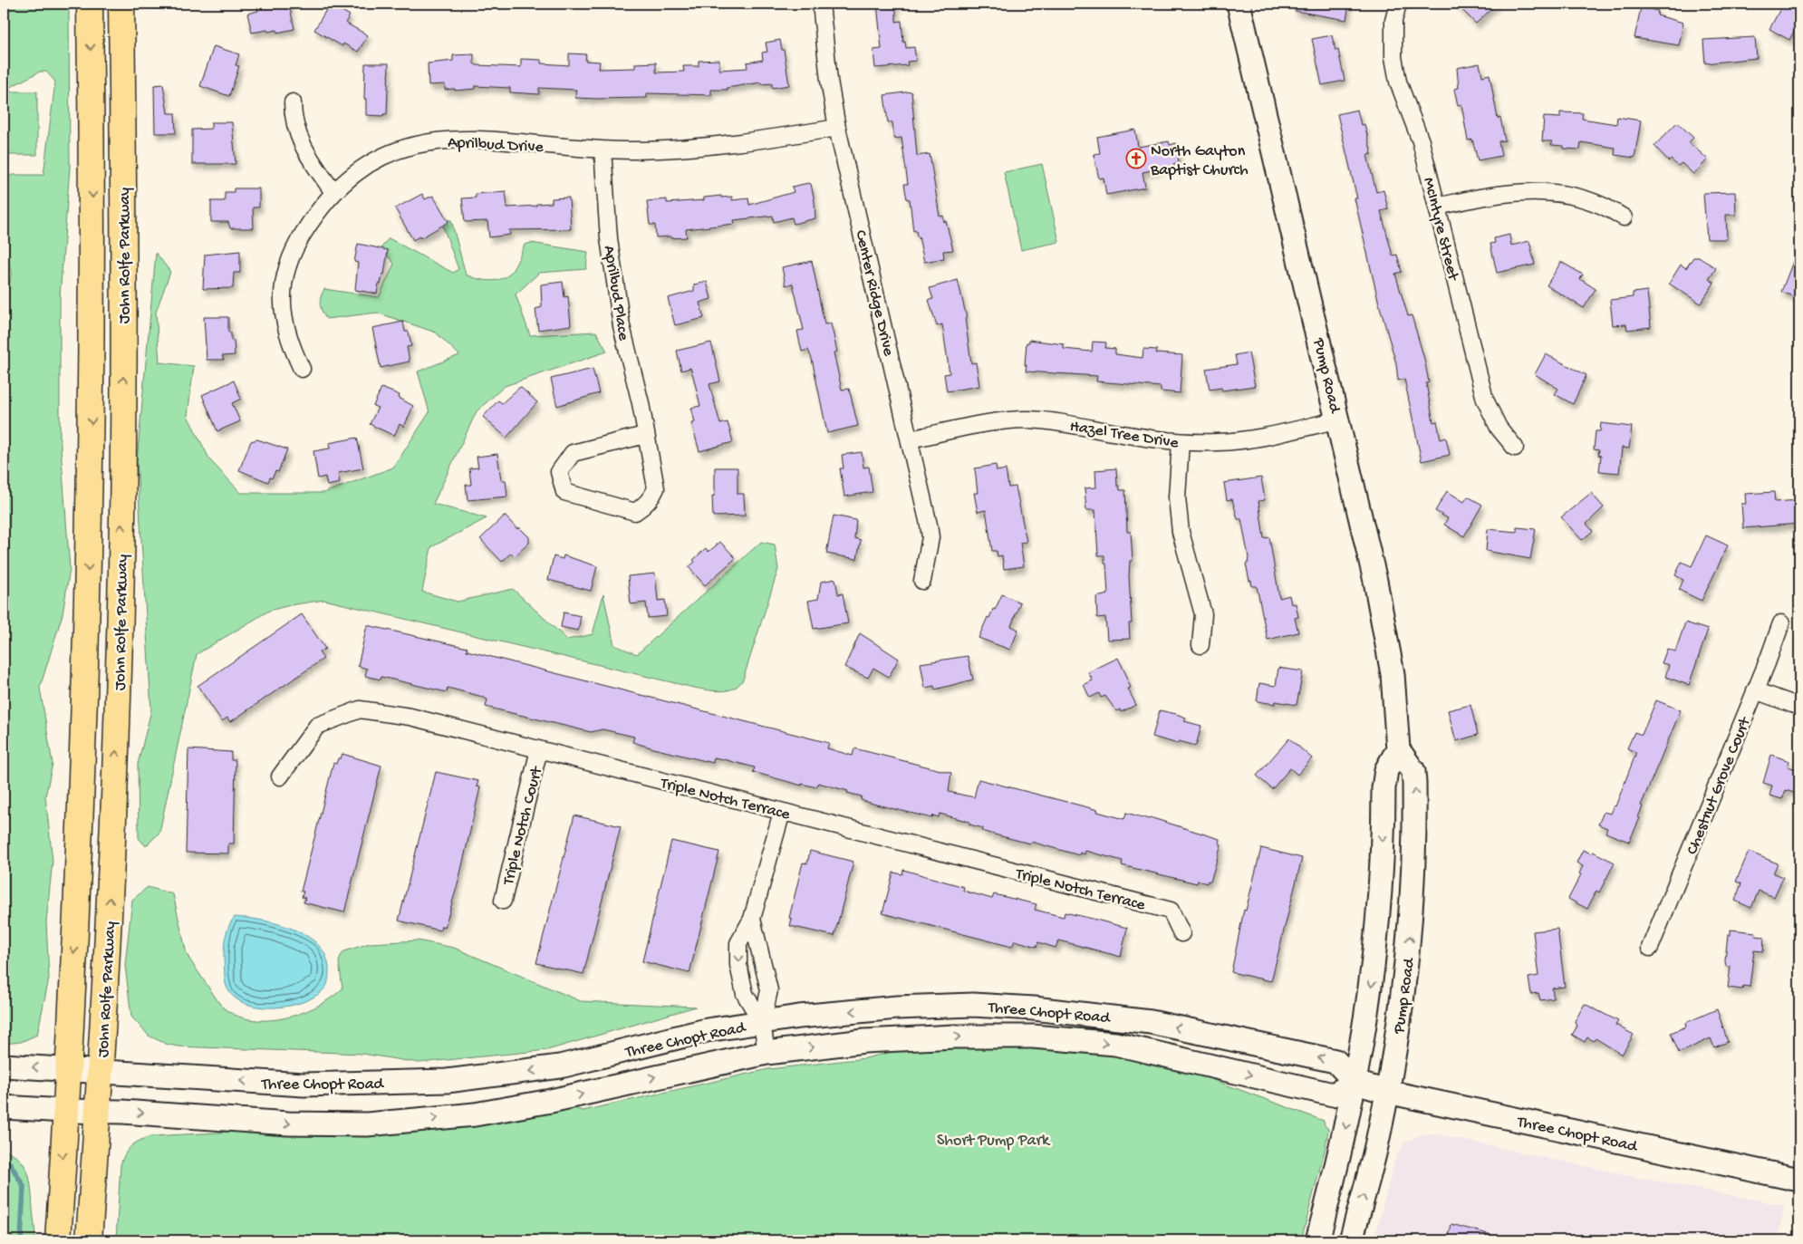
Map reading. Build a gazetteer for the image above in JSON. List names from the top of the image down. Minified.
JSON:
{"streets":{"main road":["John Rolfe Parkway","Pump Road","Three Chopt Road"],"street":["Aprilbud Drive","McIntyre Street","Aprilbud Place","Center Ridge Drive","Hazel Tree Drive","Chestnut Grove Court","Triple Notch Terrace","Triple Notch Court"]},"crossings":[["Aprilbud Drive","Aprilbud Place"],["Aprilbud Drive","Center Ridge Drive"],["John Rolfe Parkway","Three Chopt Road"],["Center Ridge Drive","Hazel Tree Drive"],["Pump Road","Hazel Tree Drive"],["Pump Road","Three Chopt Road"],["Triple Notch Terrace","Triple Notch Court"]],"parks":["Short Pump Park"],"places":{"church":["North Gayton Baptist Church"]}}
